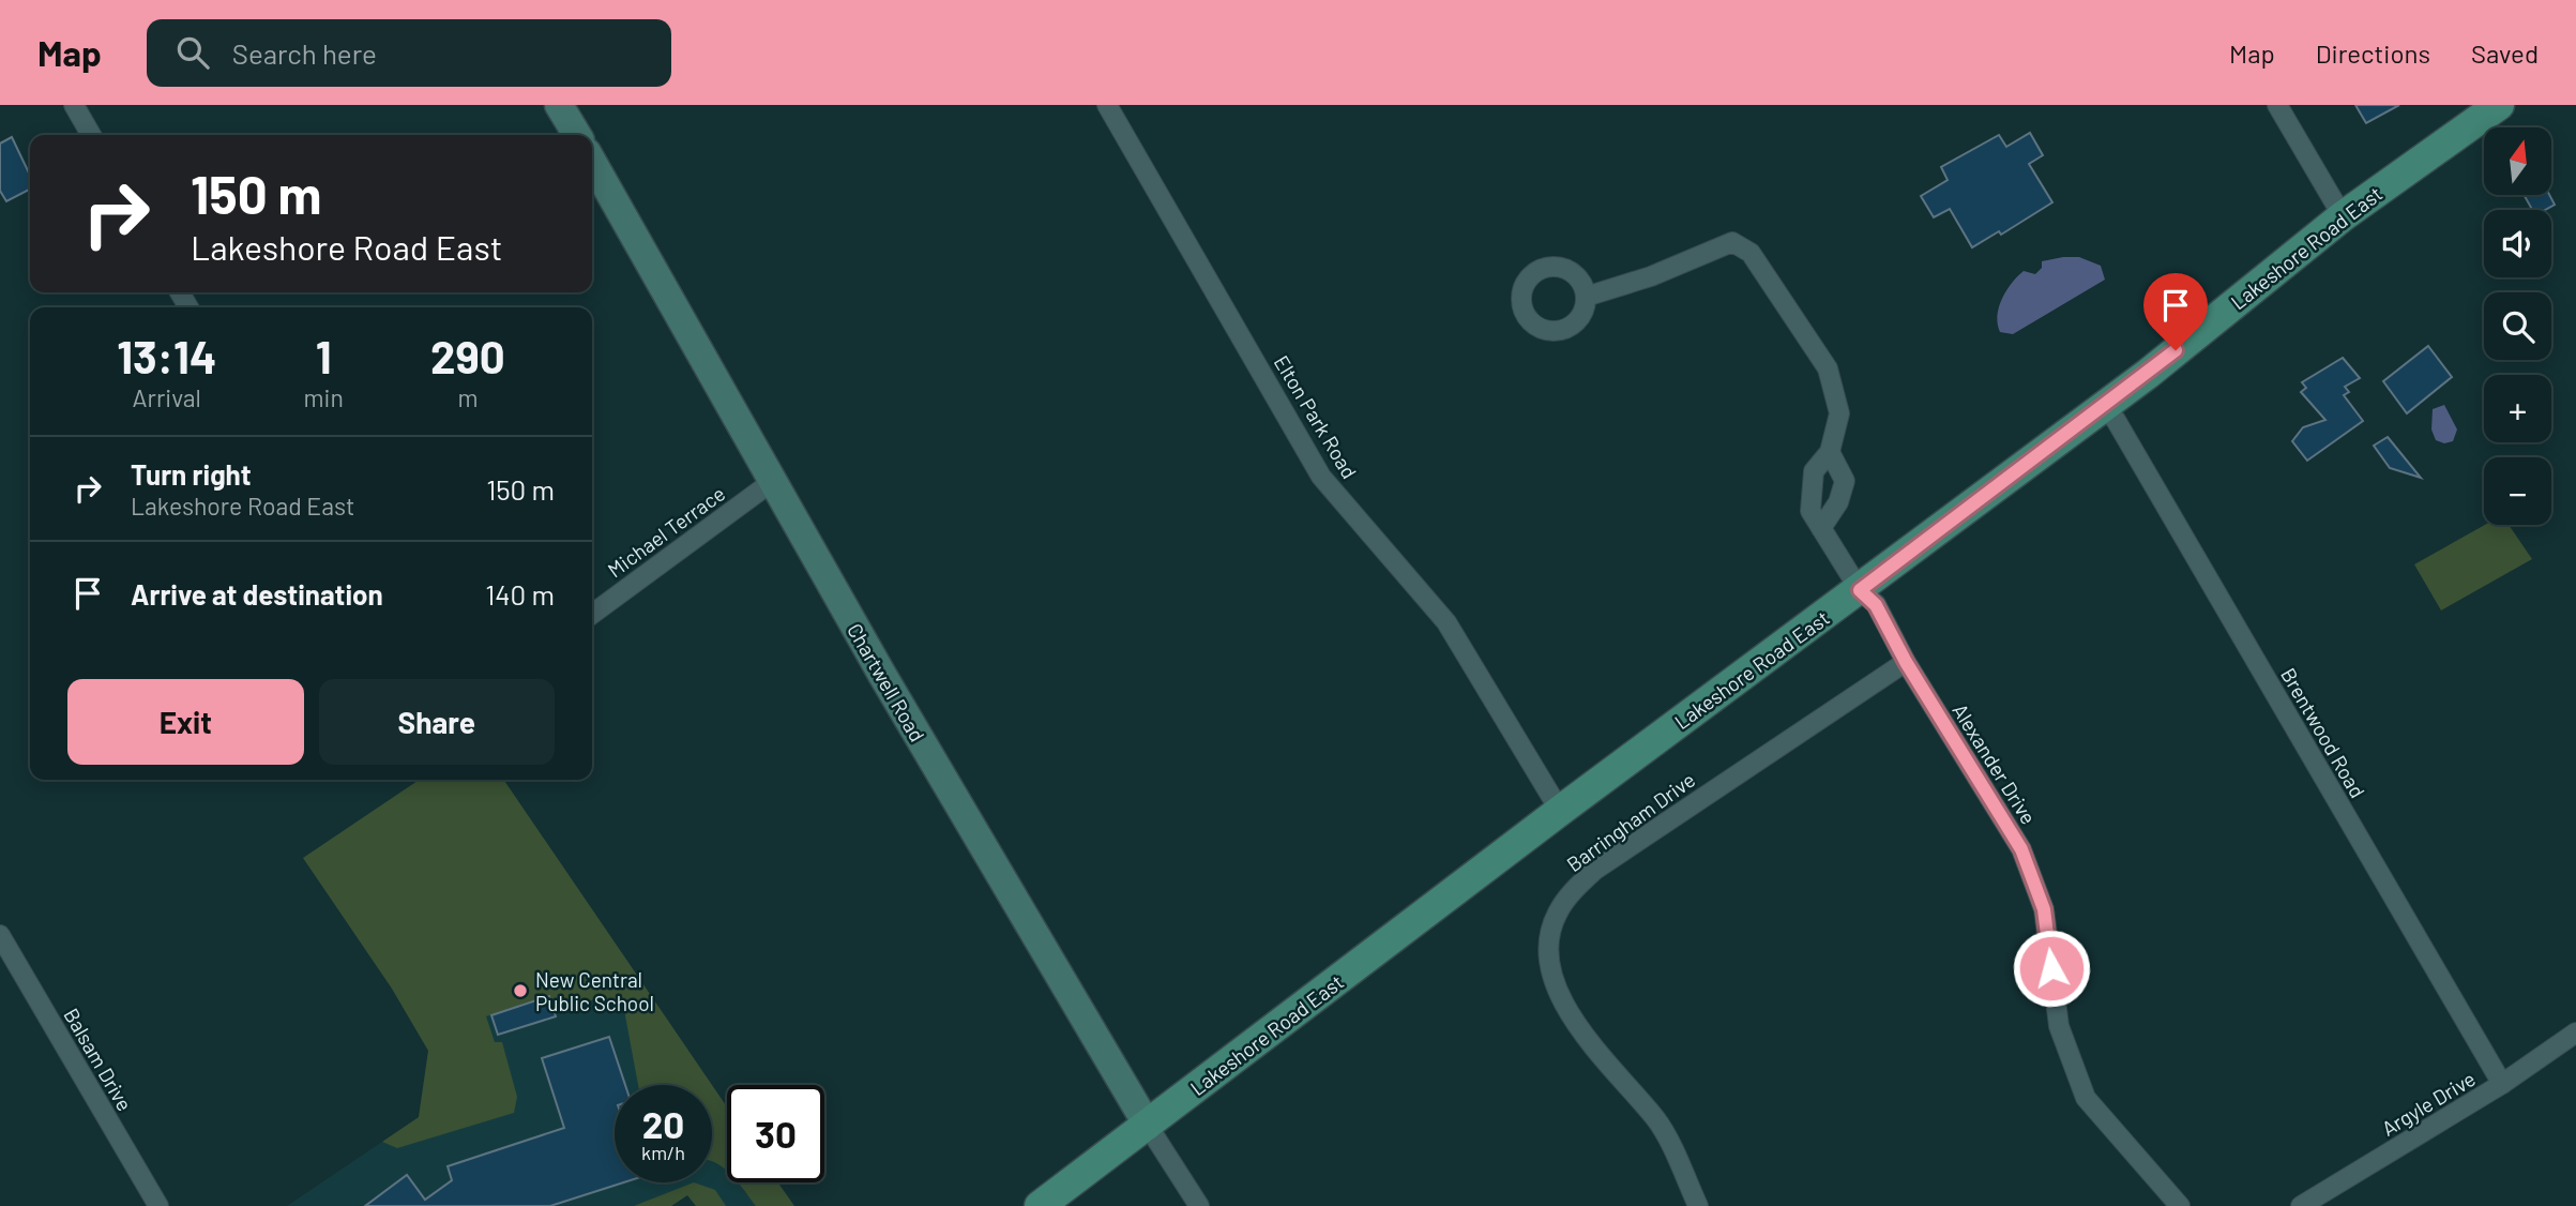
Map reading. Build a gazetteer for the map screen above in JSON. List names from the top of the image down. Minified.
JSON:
{"streets":{"main road":["Lakeshore Road East"],"street":["Elton Park Road","Michael Terrace","Chartwell Road","Brentwood Road","Alexander Drive","Barringham Drive","Balsam Drive","Argyle Drive"]},"crossings":[["Lakeshore Road East","Elton Park Road"],["Lakeshore Road East","Chartwell Road"],["Lakeshore Road East","Brentwood Road"],["Lakeshore Road East","Alexander Drive"],["Michael Terrace","Chartwell Road"],["Brentwood Road","Argyle Drive"],["Alexander Drive","Barringham Drive"]],"places":["New Central Public School"],"north":"top","page":{"header":"Map","search":"Search here","nav":["Map","Directions","Saved"],"map_buttons":["+","−"],"turn":["150 m","Lakeshore Road East"],"eta":["13:14","Arrival","1","min","290","m"],"list":[{"name":"Turn right","note":"Lakeshore Road East","value":"150 m"},{"name":"Arrive at destination","value":"140 m"}],"buttons":["Exit","Share"],"speed":"20 km/h","limit":"30"}}
